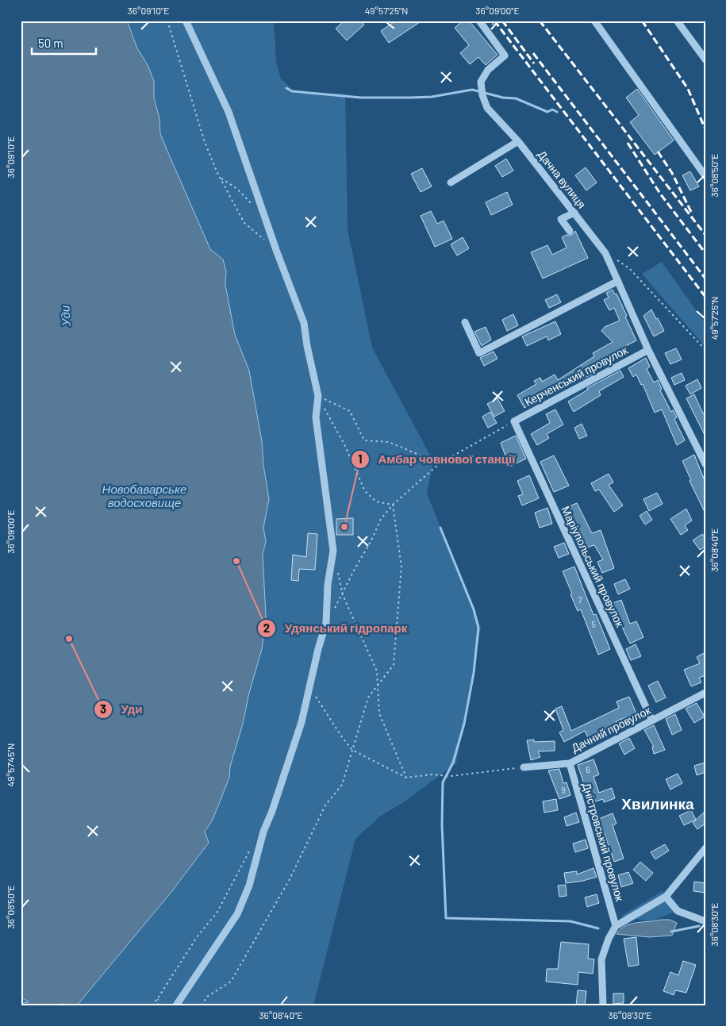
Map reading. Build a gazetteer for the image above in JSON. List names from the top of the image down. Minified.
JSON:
{"streets":{"street":["Дачна вулиця","Керченський провулок","Маріупольський провулок","Дачний провулок","Дністровський провулок"]},"crossings":[["Дачна вулиця","Керченський провулок"],["Керченський провулок","Маріупольський провулок"],["Маріупольський провулок","Дачний провулок"],["Дачний провулок","Дністровський провулок"]],"districts":["Хвилинка"],"water":["Уди","Новобаварське водосховище"],"places":["Амбар човнової станції","Удянський гідропарк","Уди"],"house_numbers":["7","5","6","9"],"scale_bar":"50 m","coordinates":["36°09'10\"E","49°57'25\"N","36°09'00\"E","36°08'50\"E","36°08'40\"E","49°57'45\"N","36°08'30\"E"]}
